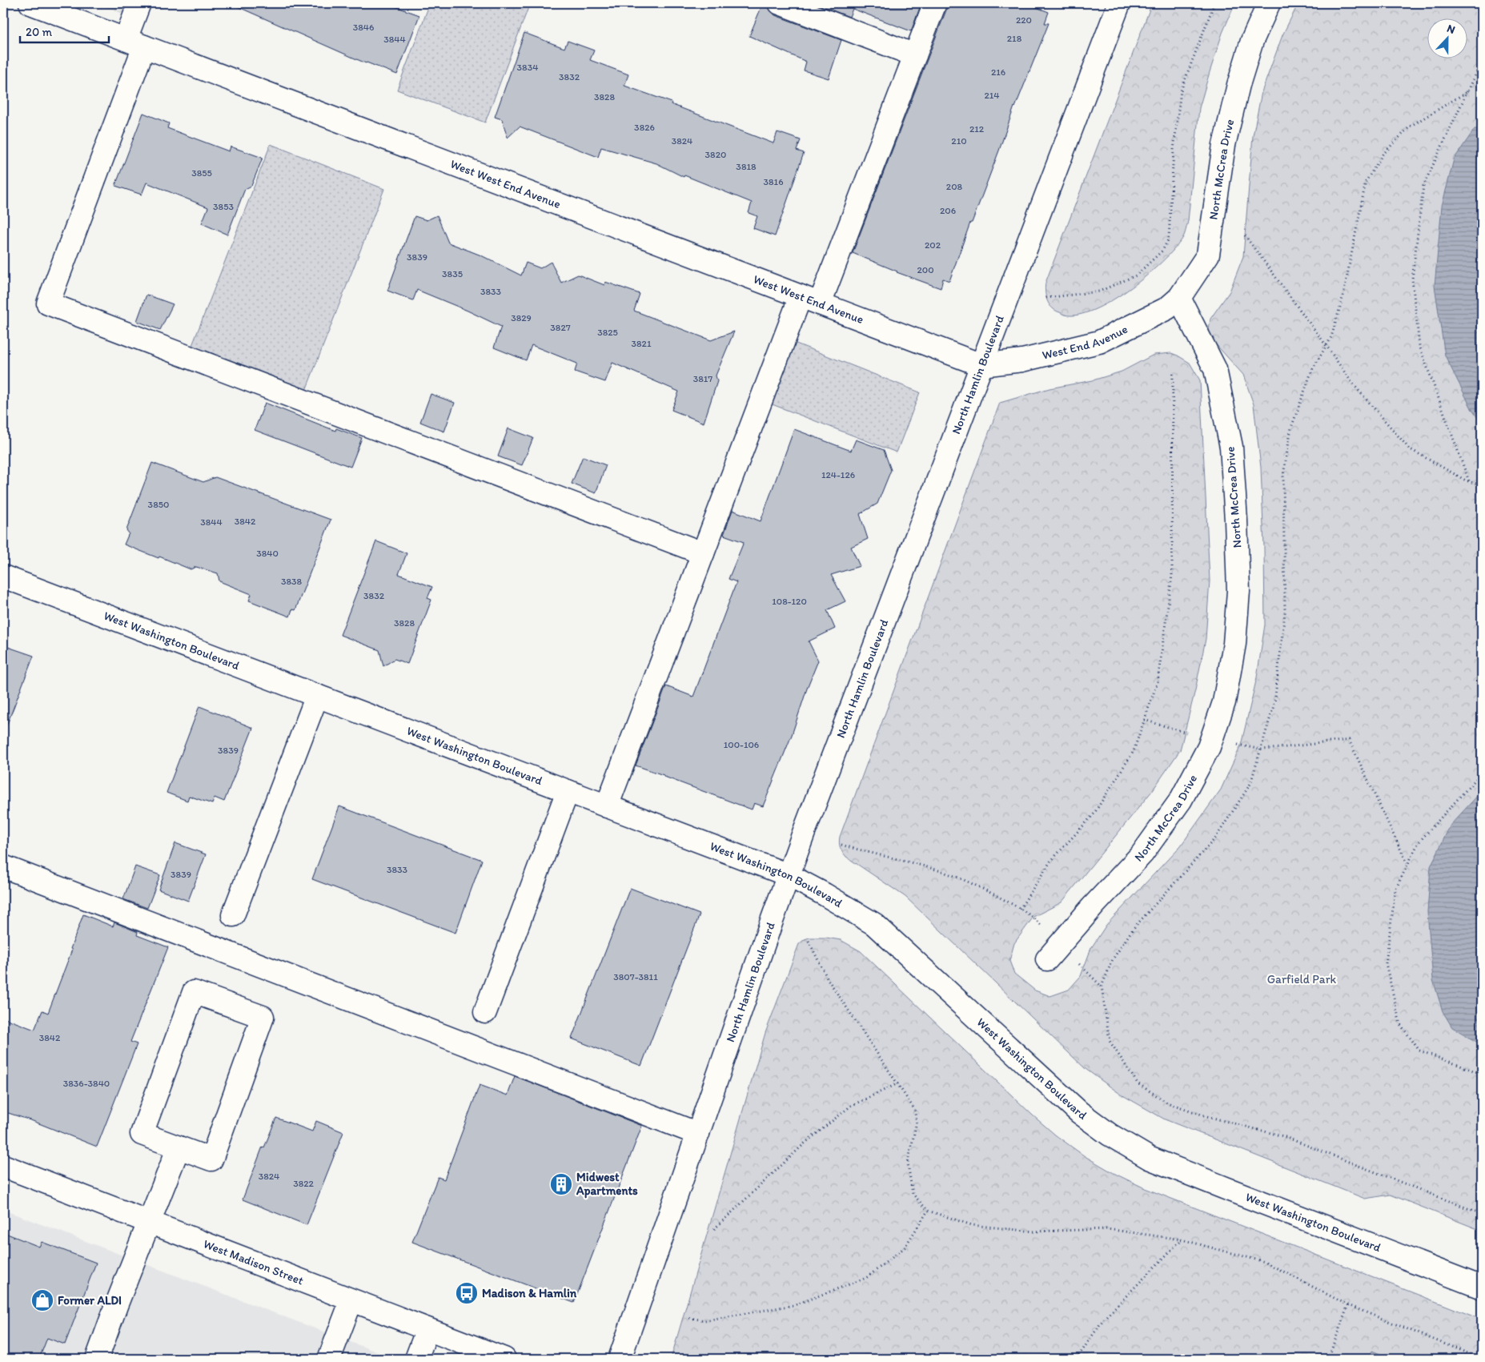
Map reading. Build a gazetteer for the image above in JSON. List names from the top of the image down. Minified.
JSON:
{"streets":{"street":["North McCrea Drive","West West End Avenue","West End Avenue","North Hamlin Boulevard","West Washington Boulevard","West Madison Street"]},"crossings":[["North McCrea Drive","West End Avenue"],["West West End Avenue","West End Avenue"],["West West End Avenue","North Hamlin Boulevard"],["West End Avenue","North Hamlin Boulevard"],["North Hamlin Boulevard","West Washington Boulevard"]],"parks":["Garfield Park"],"places":{"building":["Midwest Apartments"],"bus stop":["Madison & Hamlin"],"shop":["Former ALDI"]},"house_numbers":["220","3846","218","3844","3834","216","3832","214","3828","3826","212","3824","210","3820","3818","3855","3816","208","3853","206","202","3839","200","3835","3833","3829","3827","3825","3821","3817","124-126","3850","3842","3844","3840","3838","3832","108-120","3828","100-106","3839","3833","3839","3807-3811","3842","3836-3840","3824","3822"],"scale_bar":"20 m","north":"top"}
